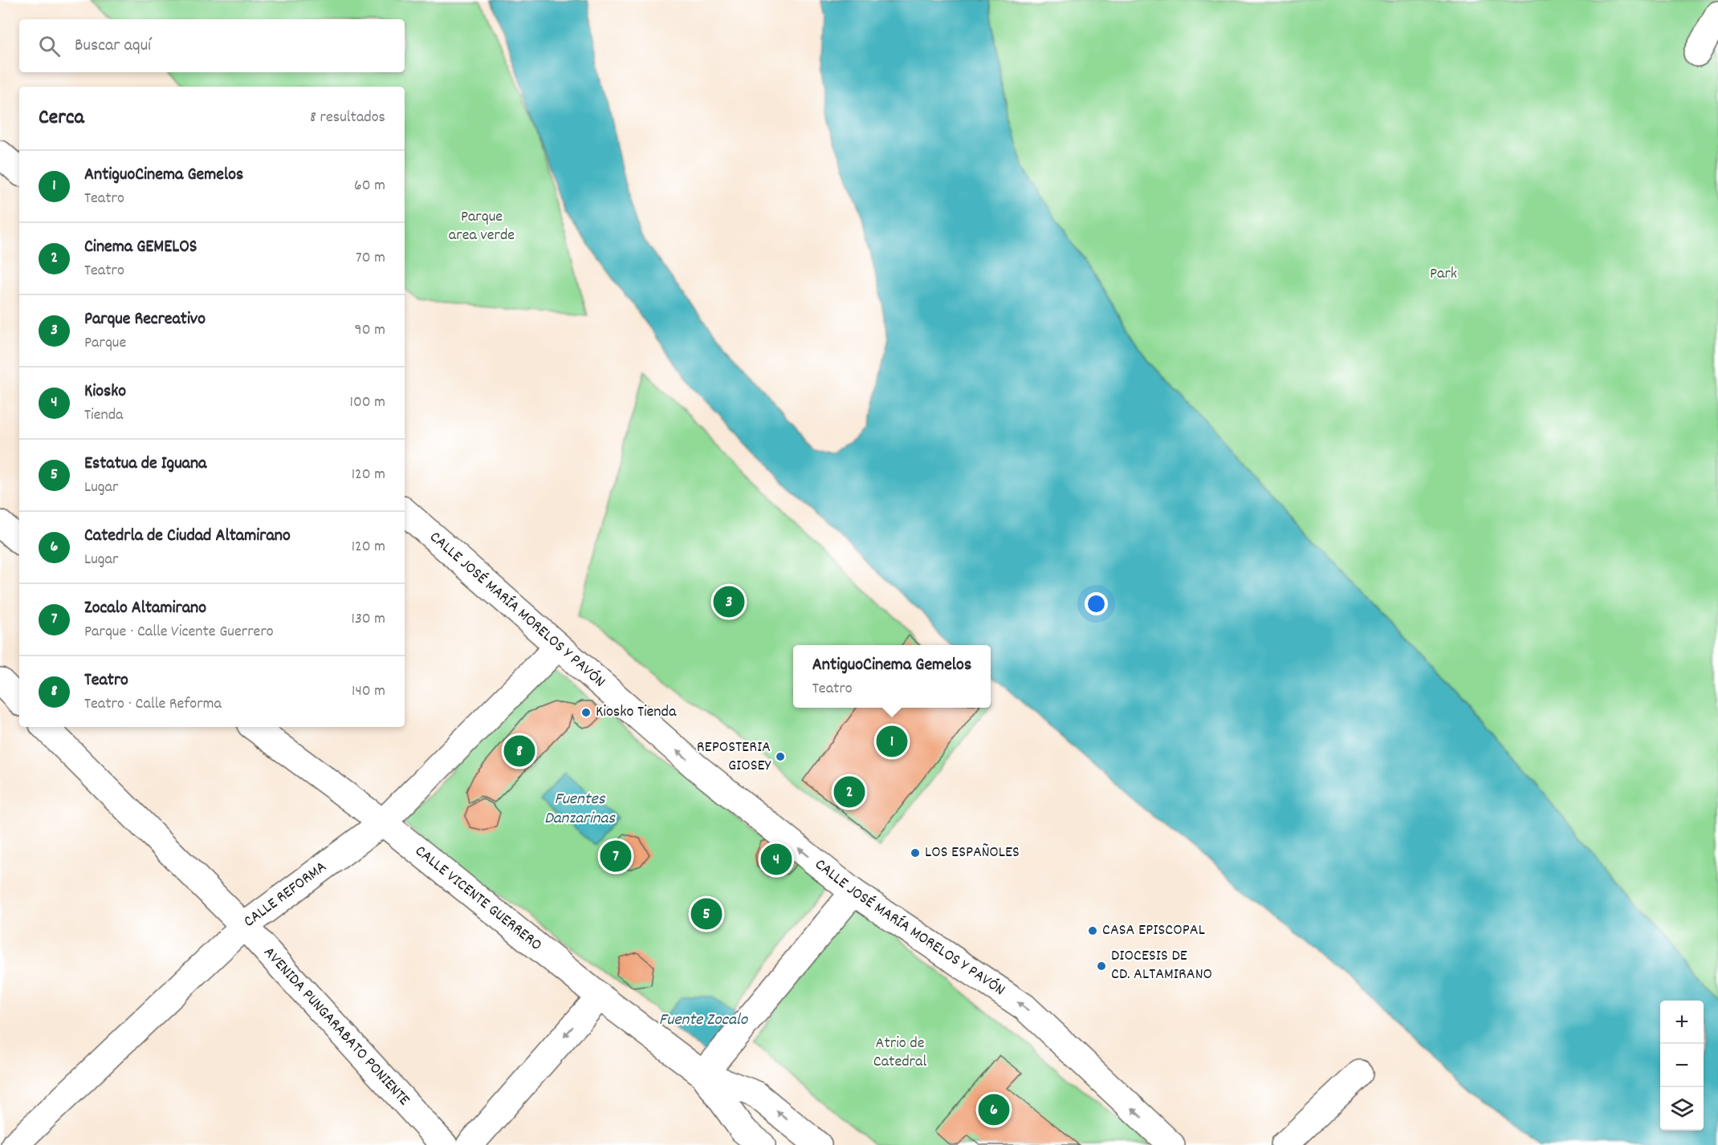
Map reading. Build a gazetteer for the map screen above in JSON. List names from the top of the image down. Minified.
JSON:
{"streets":{"street":["CALLE JOSÉ MARÍA MORELOS Y PAVÓN","CALLE REFORMA","CALLE VICENTE GUERRERO","AVENIDA PUNGARABATO PONIENTE"]},"crossings":[["CALLE JOSÉ MARÍA MORELOS Y PAVÓN","CALLE REFORMA"],["CALLE REFORMA","CALLE VICENTE GUERRERO"],["CALLE REFORMA","AVENIDA PUNGARABATO PONIENTE"]],"one_way":["CALLE JOSÉ MARÍA MORELOS Y PAVÓN"],"water":["Fuentes Danzarinas","Fuente Zocalo"],"parks":["Parque area verde","Park","Atrio de Catedral"],"places":["Kiosko Tienda","REPOSTERIA GIOSEY","LOS ESPAÑOLES","CASA EPISCOPAL","DIOCESIS DE CD. ALTAMIRANO"],"page":{"search":"Buscar aquí","heading":["Cerca","8 resultados"],"list":[{"mark":"1","name":"AntiguoCinema Gemelos","note":"Teatro","value":"60 m"},{"mark":"2","name":"Cinema GEMELOS","note":"Teatro","value":"70 m"},{"mark":"3","name":"Parque Recreativo","note":"Parque","value":"90 m"},{"mark":"4","name":"Kiosko","note":"Tienda","value":"100 m"},{"mark":"5","name":"Estatua de Iguana","note":"Lugar","value":"120 m"},{"mark":"6","name":"Catedrla de Ciudad Altamirano","note":"Lugar","value":"120 m"},{"mark":"7","name":"Zocalo Altamirano","note":"Parque · Calle Vicente Guerrero","value":"130 m"},{"mark":"8","name":"Teatro","note":"Teatro · Calle Reforma","value":"140 m"}],"pins":["3","1","8","2","7","4","5","6"],"popup":["AntiguoCinema Gemelos","Teatro"],"map_buttons":["+","−"]}}
